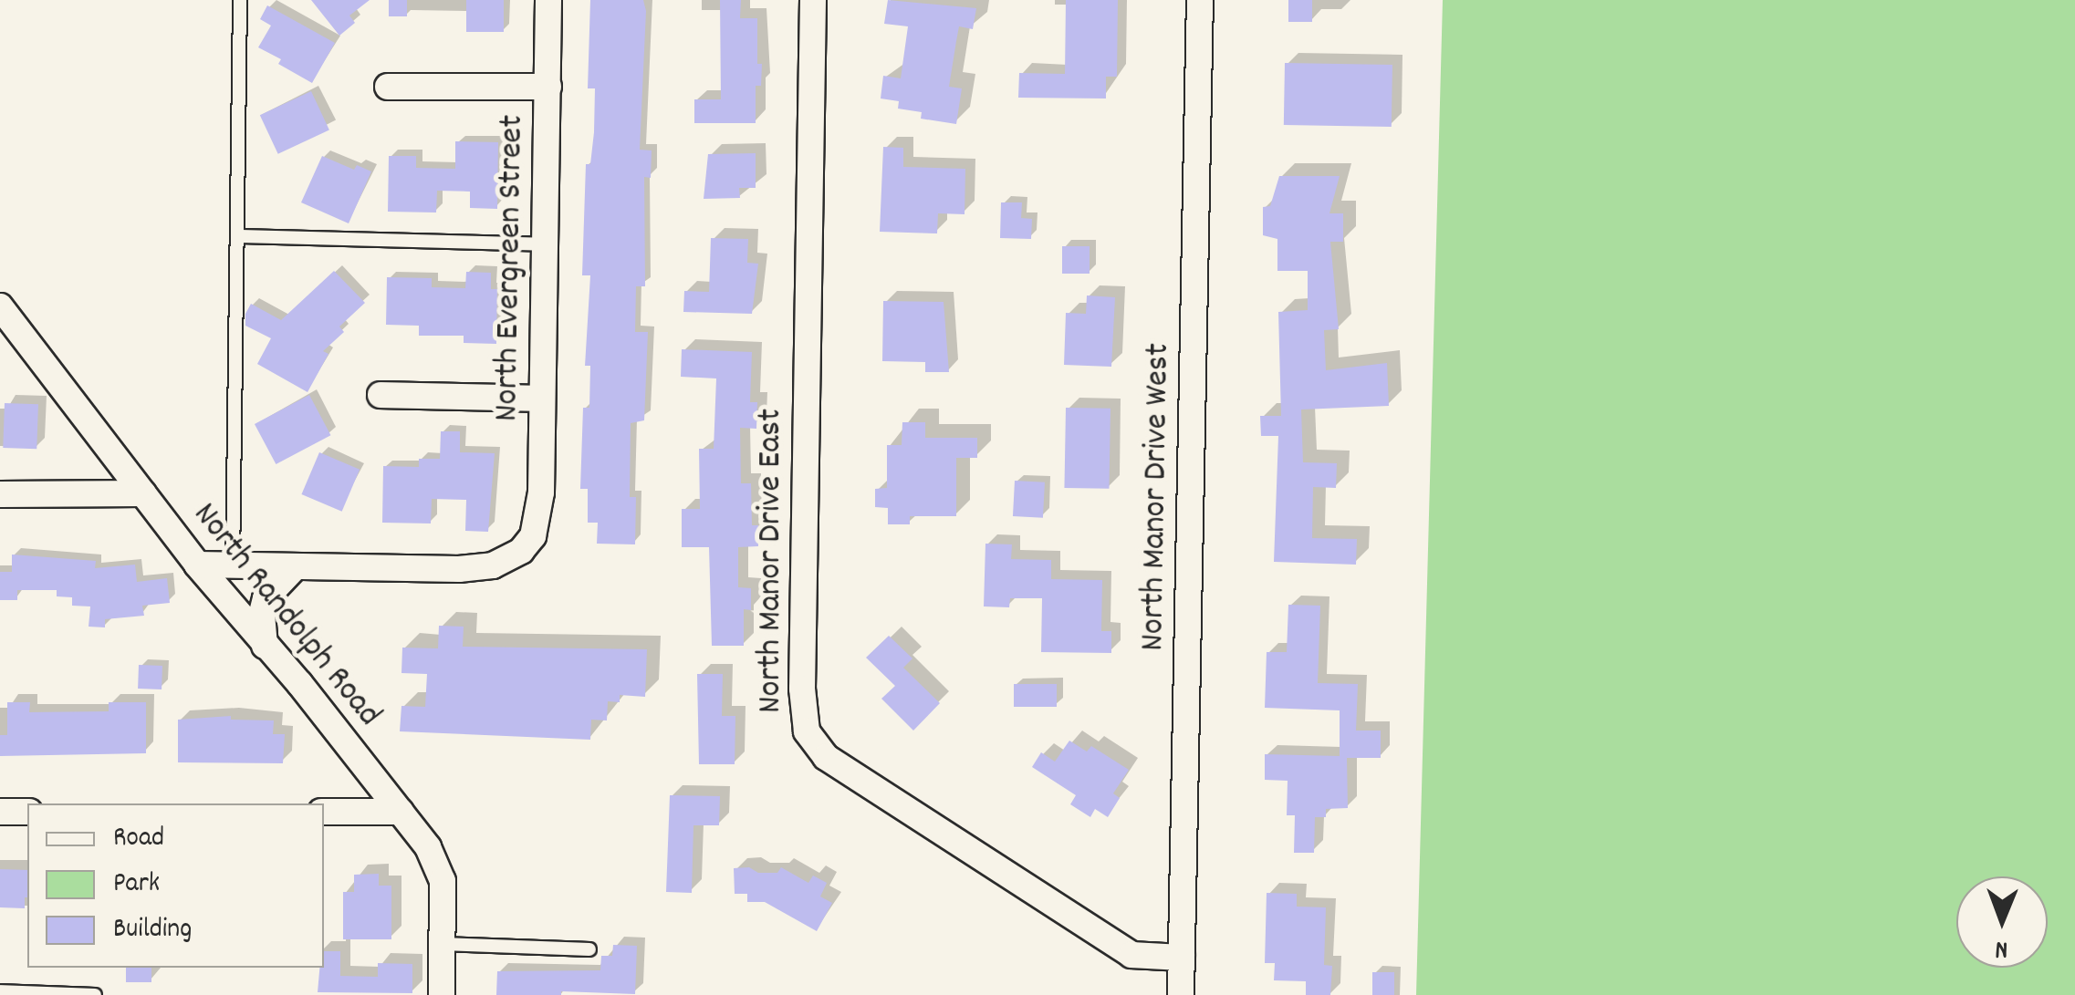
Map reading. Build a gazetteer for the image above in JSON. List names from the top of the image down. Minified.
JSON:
{"streets":{"street":["North Evergreen Street","North Manor Drive West","North Manor Drive East","North Randolph Road"]},"crossings":[["North Manor Drive West","North Manor Drive East"]],"legend":["Road","Park","Building"],"north":"bottom"}
